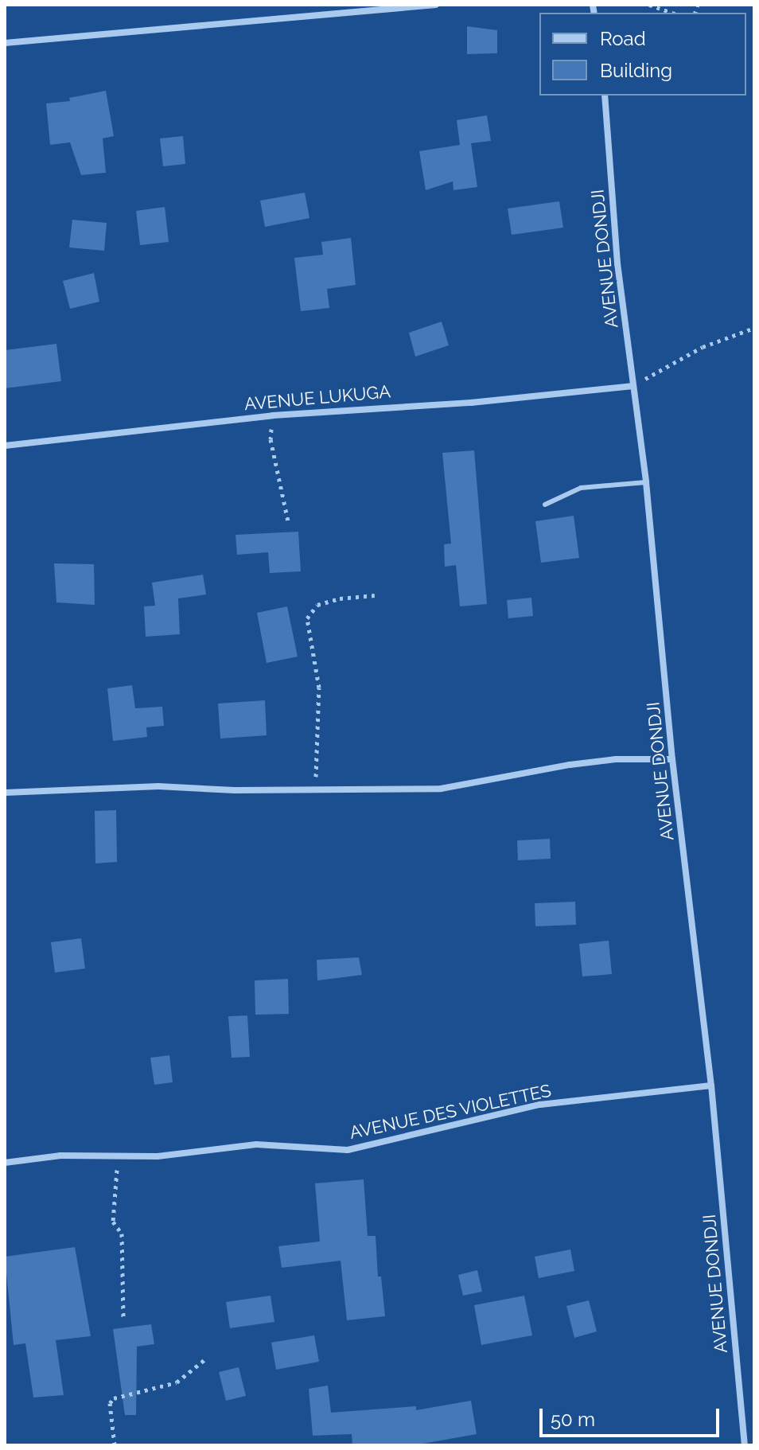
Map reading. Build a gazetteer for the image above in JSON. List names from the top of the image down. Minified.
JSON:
{"streets":{"street":["AVENUE DONDJI","AVENUE LUKUGA","AVENUE DES VIOLETTES"]},"crossings":[["AVENUE DONDJI","AVENUE LUKUGA"],["AVENUE DONDJI","AVENUE DES VIOLETTES"]],"legend":["Road","Building"],"scale_bar":"50 m"}
